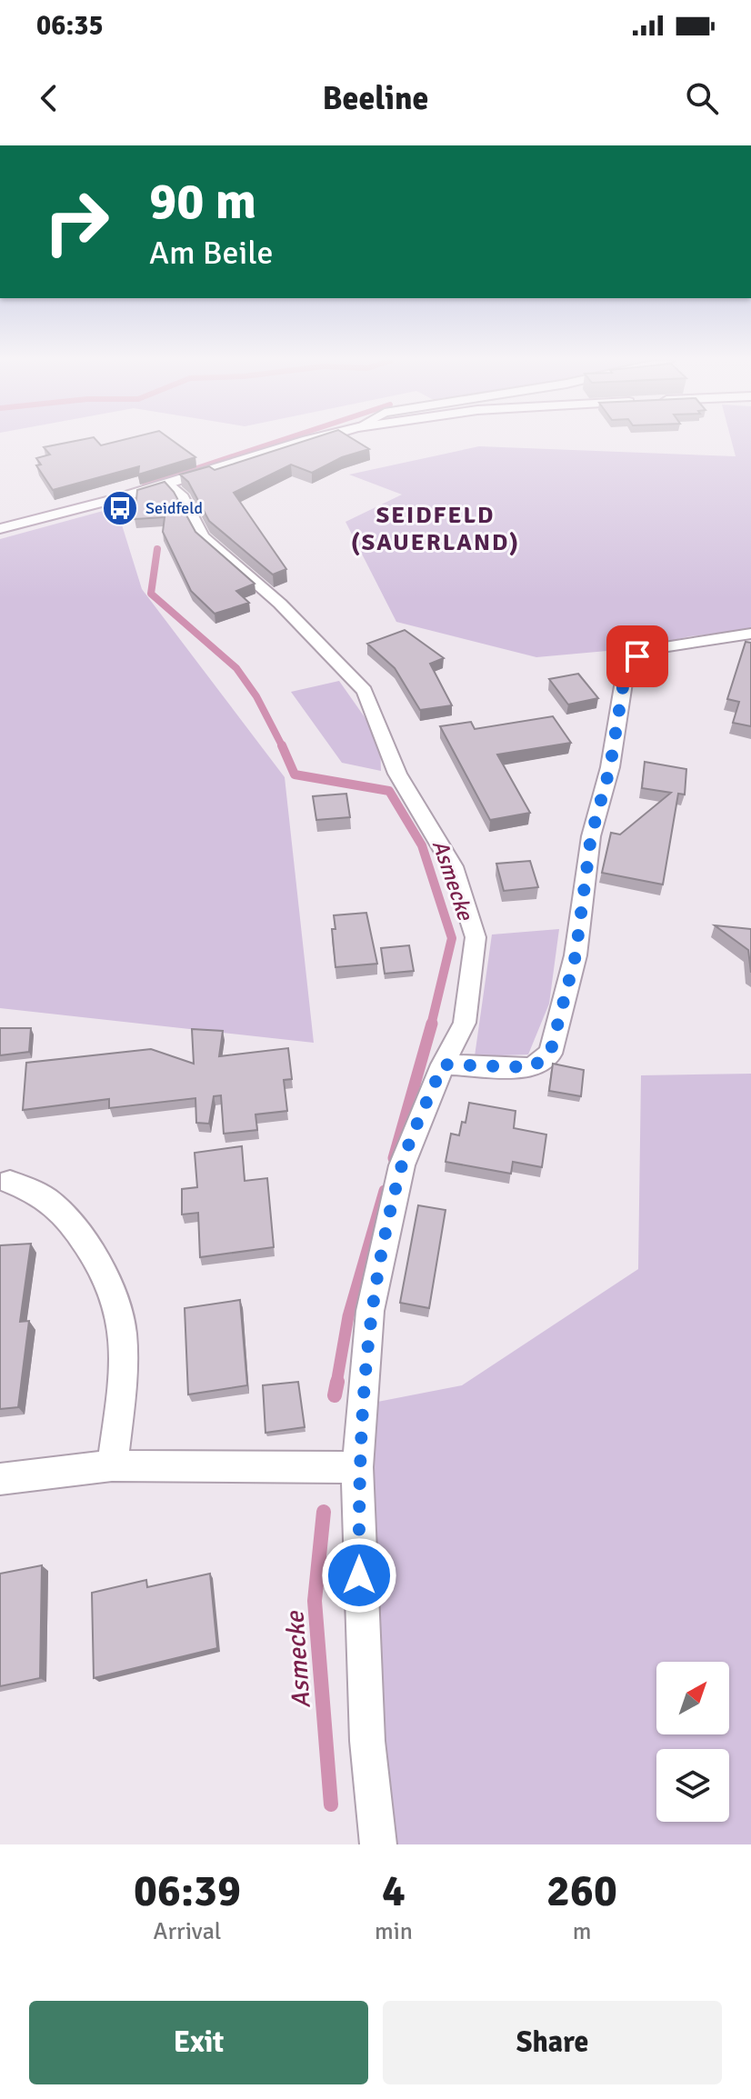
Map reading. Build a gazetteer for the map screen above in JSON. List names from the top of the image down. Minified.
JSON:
{"districts":["SEIDFELD (SAUERLAND)"],"water":["Asmecke"],"places":{"bus stop":["Seidfeld"]},"north":"top right","page":{"status":"06:35","header":"Beeline","turn":["90 m","Am Beile"],"eta":["06:39","Arrival","4","min","260","m"],"buttons":["Exit","Share"]}}
